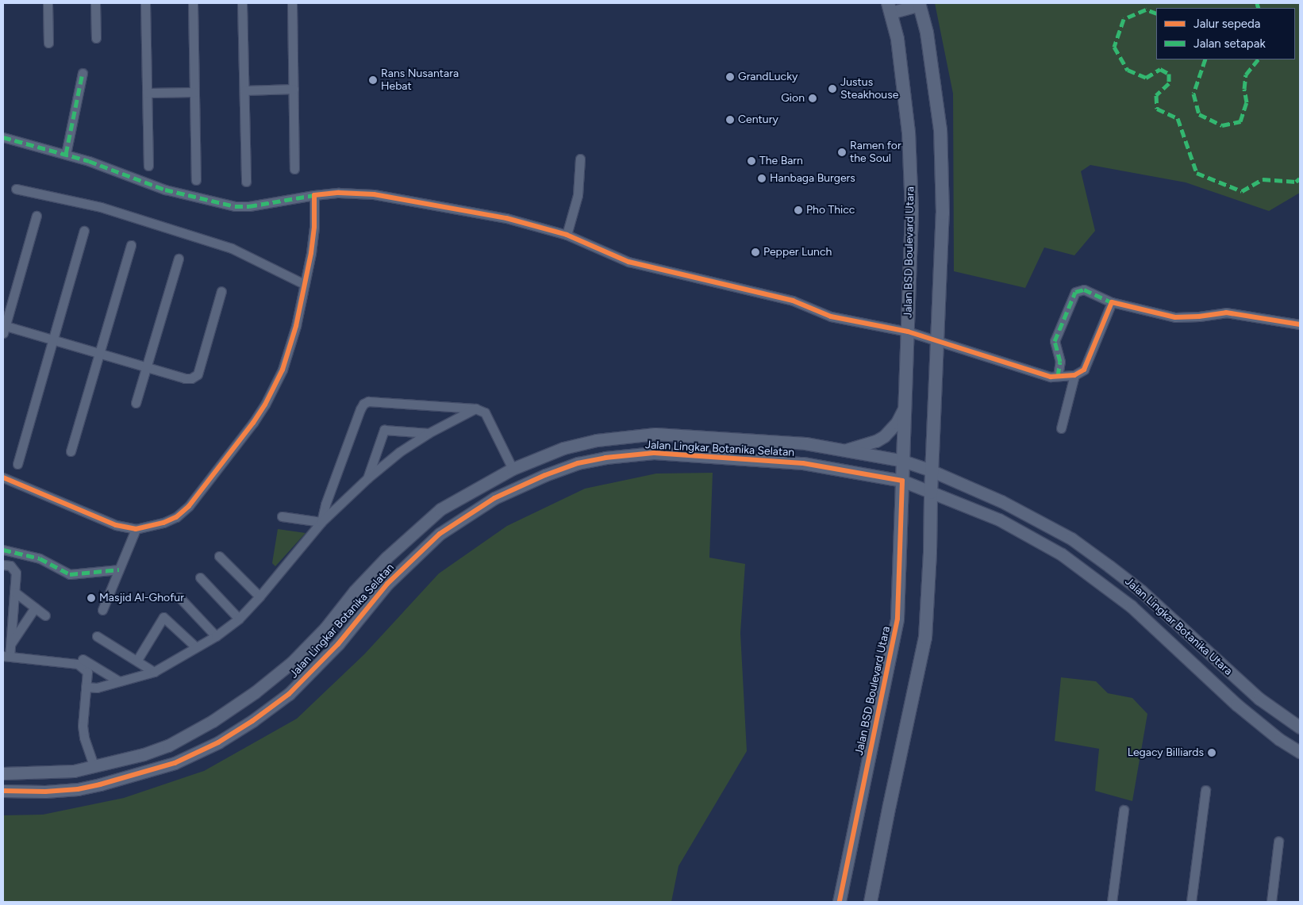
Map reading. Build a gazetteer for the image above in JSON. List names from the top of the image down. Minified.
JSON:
{"streets":{"main road":["Jalan BSD Boulevard Utara"],"street":["Jalan Lingkar Botanika Selatan","Jalan Lingkar Botanika Utara"]},"crossings":[["Jalan BSD Boulevard Utara","Jalan Lingkar Botanika Selatan"],["Jalan BSD Boulevard Utara","Jalan Lingkar Botanika Utara"],["Jalan Lingkar Botanika Selatan","Jalan Lingkar Botanika Utara"]],"places":["GrandLucky","Rans Nusantara Hebat","Justus Steakhouse","Gion","Century","Ramen for the Soul","The Barn","Hanbaga Burgers","Pho Thicc","Pepper Lunch","Masjid Al-Ghofur","Legacy Billiards"],"legend":["Jalur sepeda","Jalan setapak"]}
